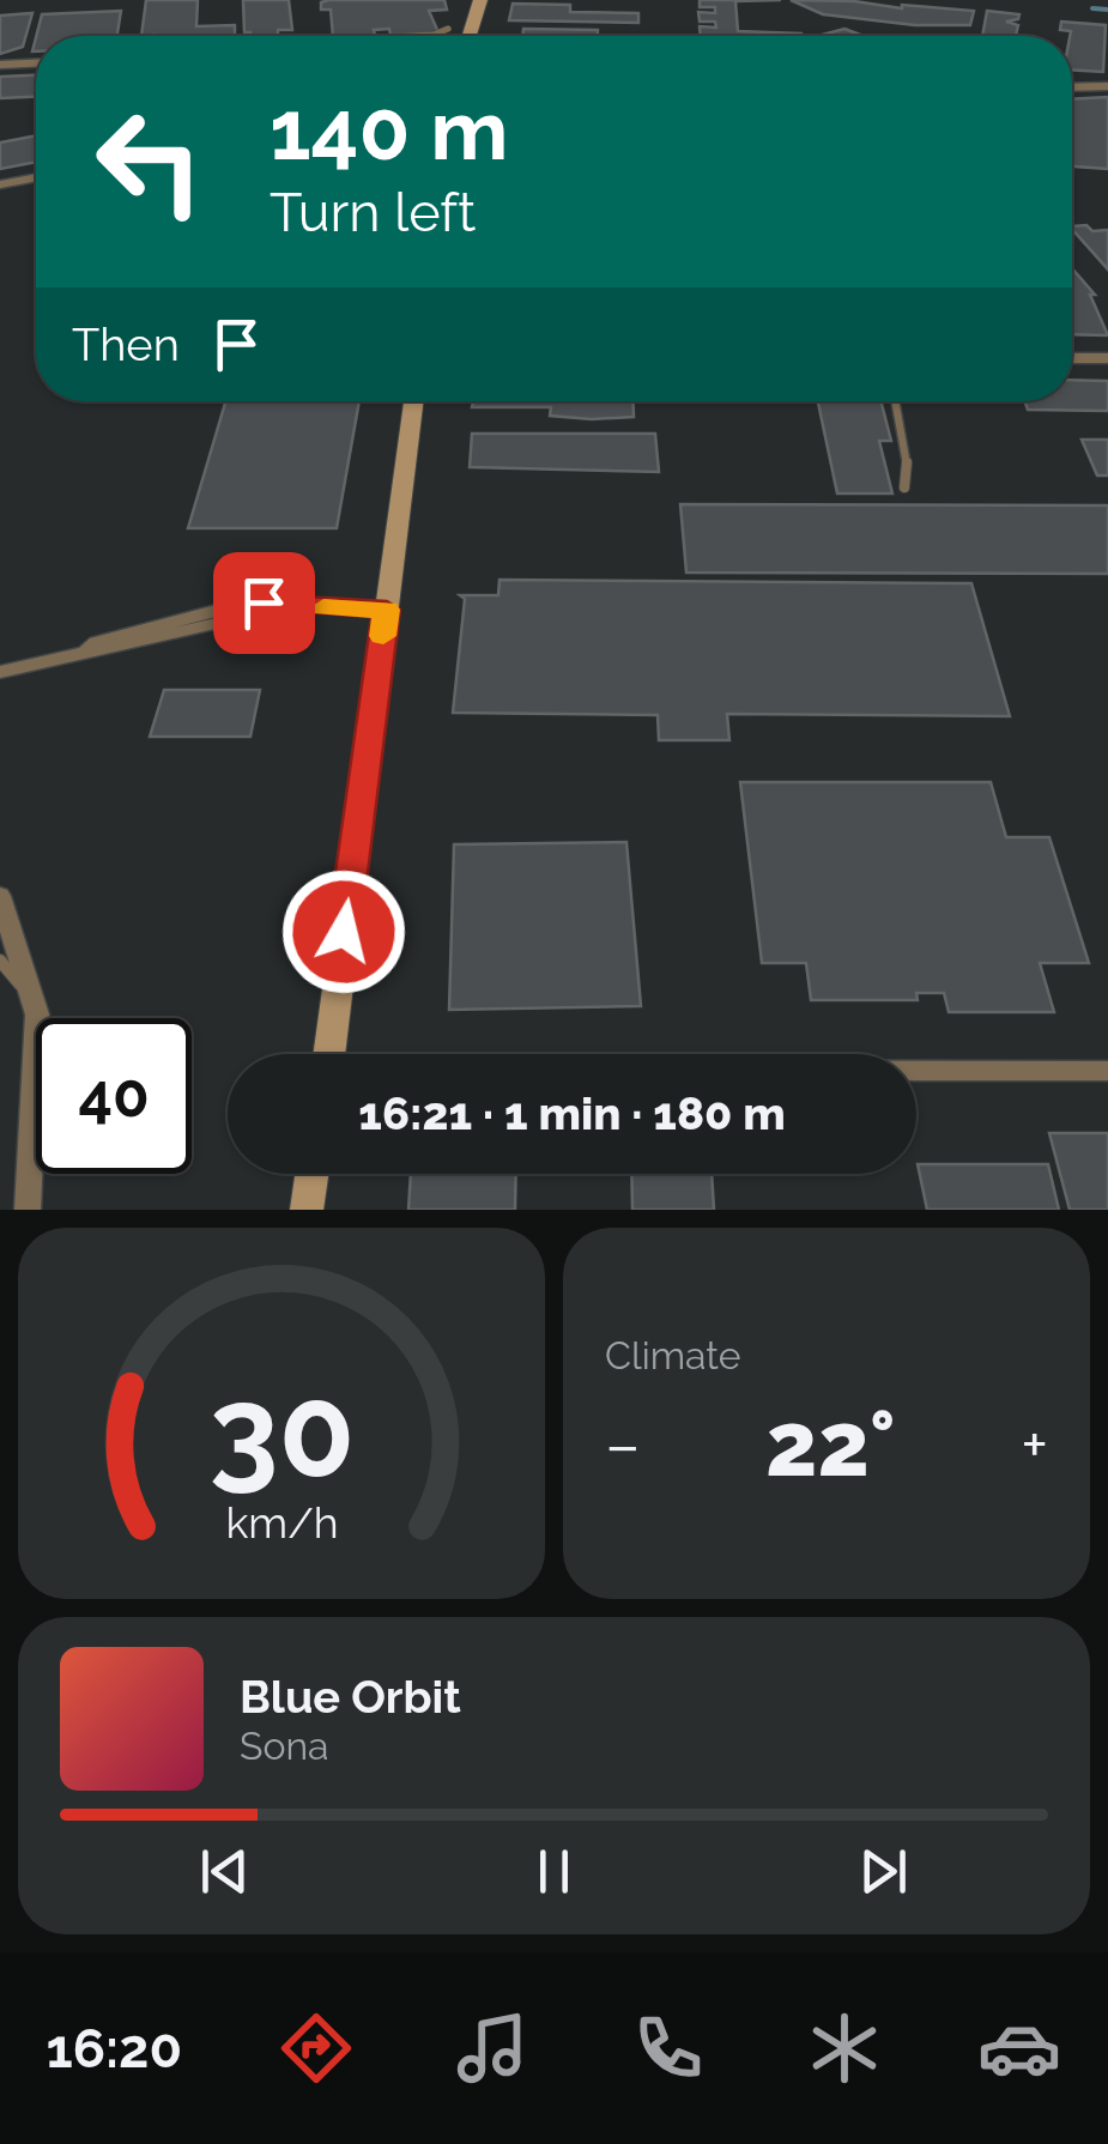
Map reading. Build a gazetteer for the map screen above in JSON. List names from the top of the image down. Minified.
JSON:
{"page":{"turn":["140 m","Turn left"],"then":"Then","limit":"40","trip":"16:21 · 1 min · 180 m","tile":"Climate","heat":["−","22°","+"],"song":["Blue Orbit","Sona"],"tabs":"16:20","gauge":["30","km/h"]}}
